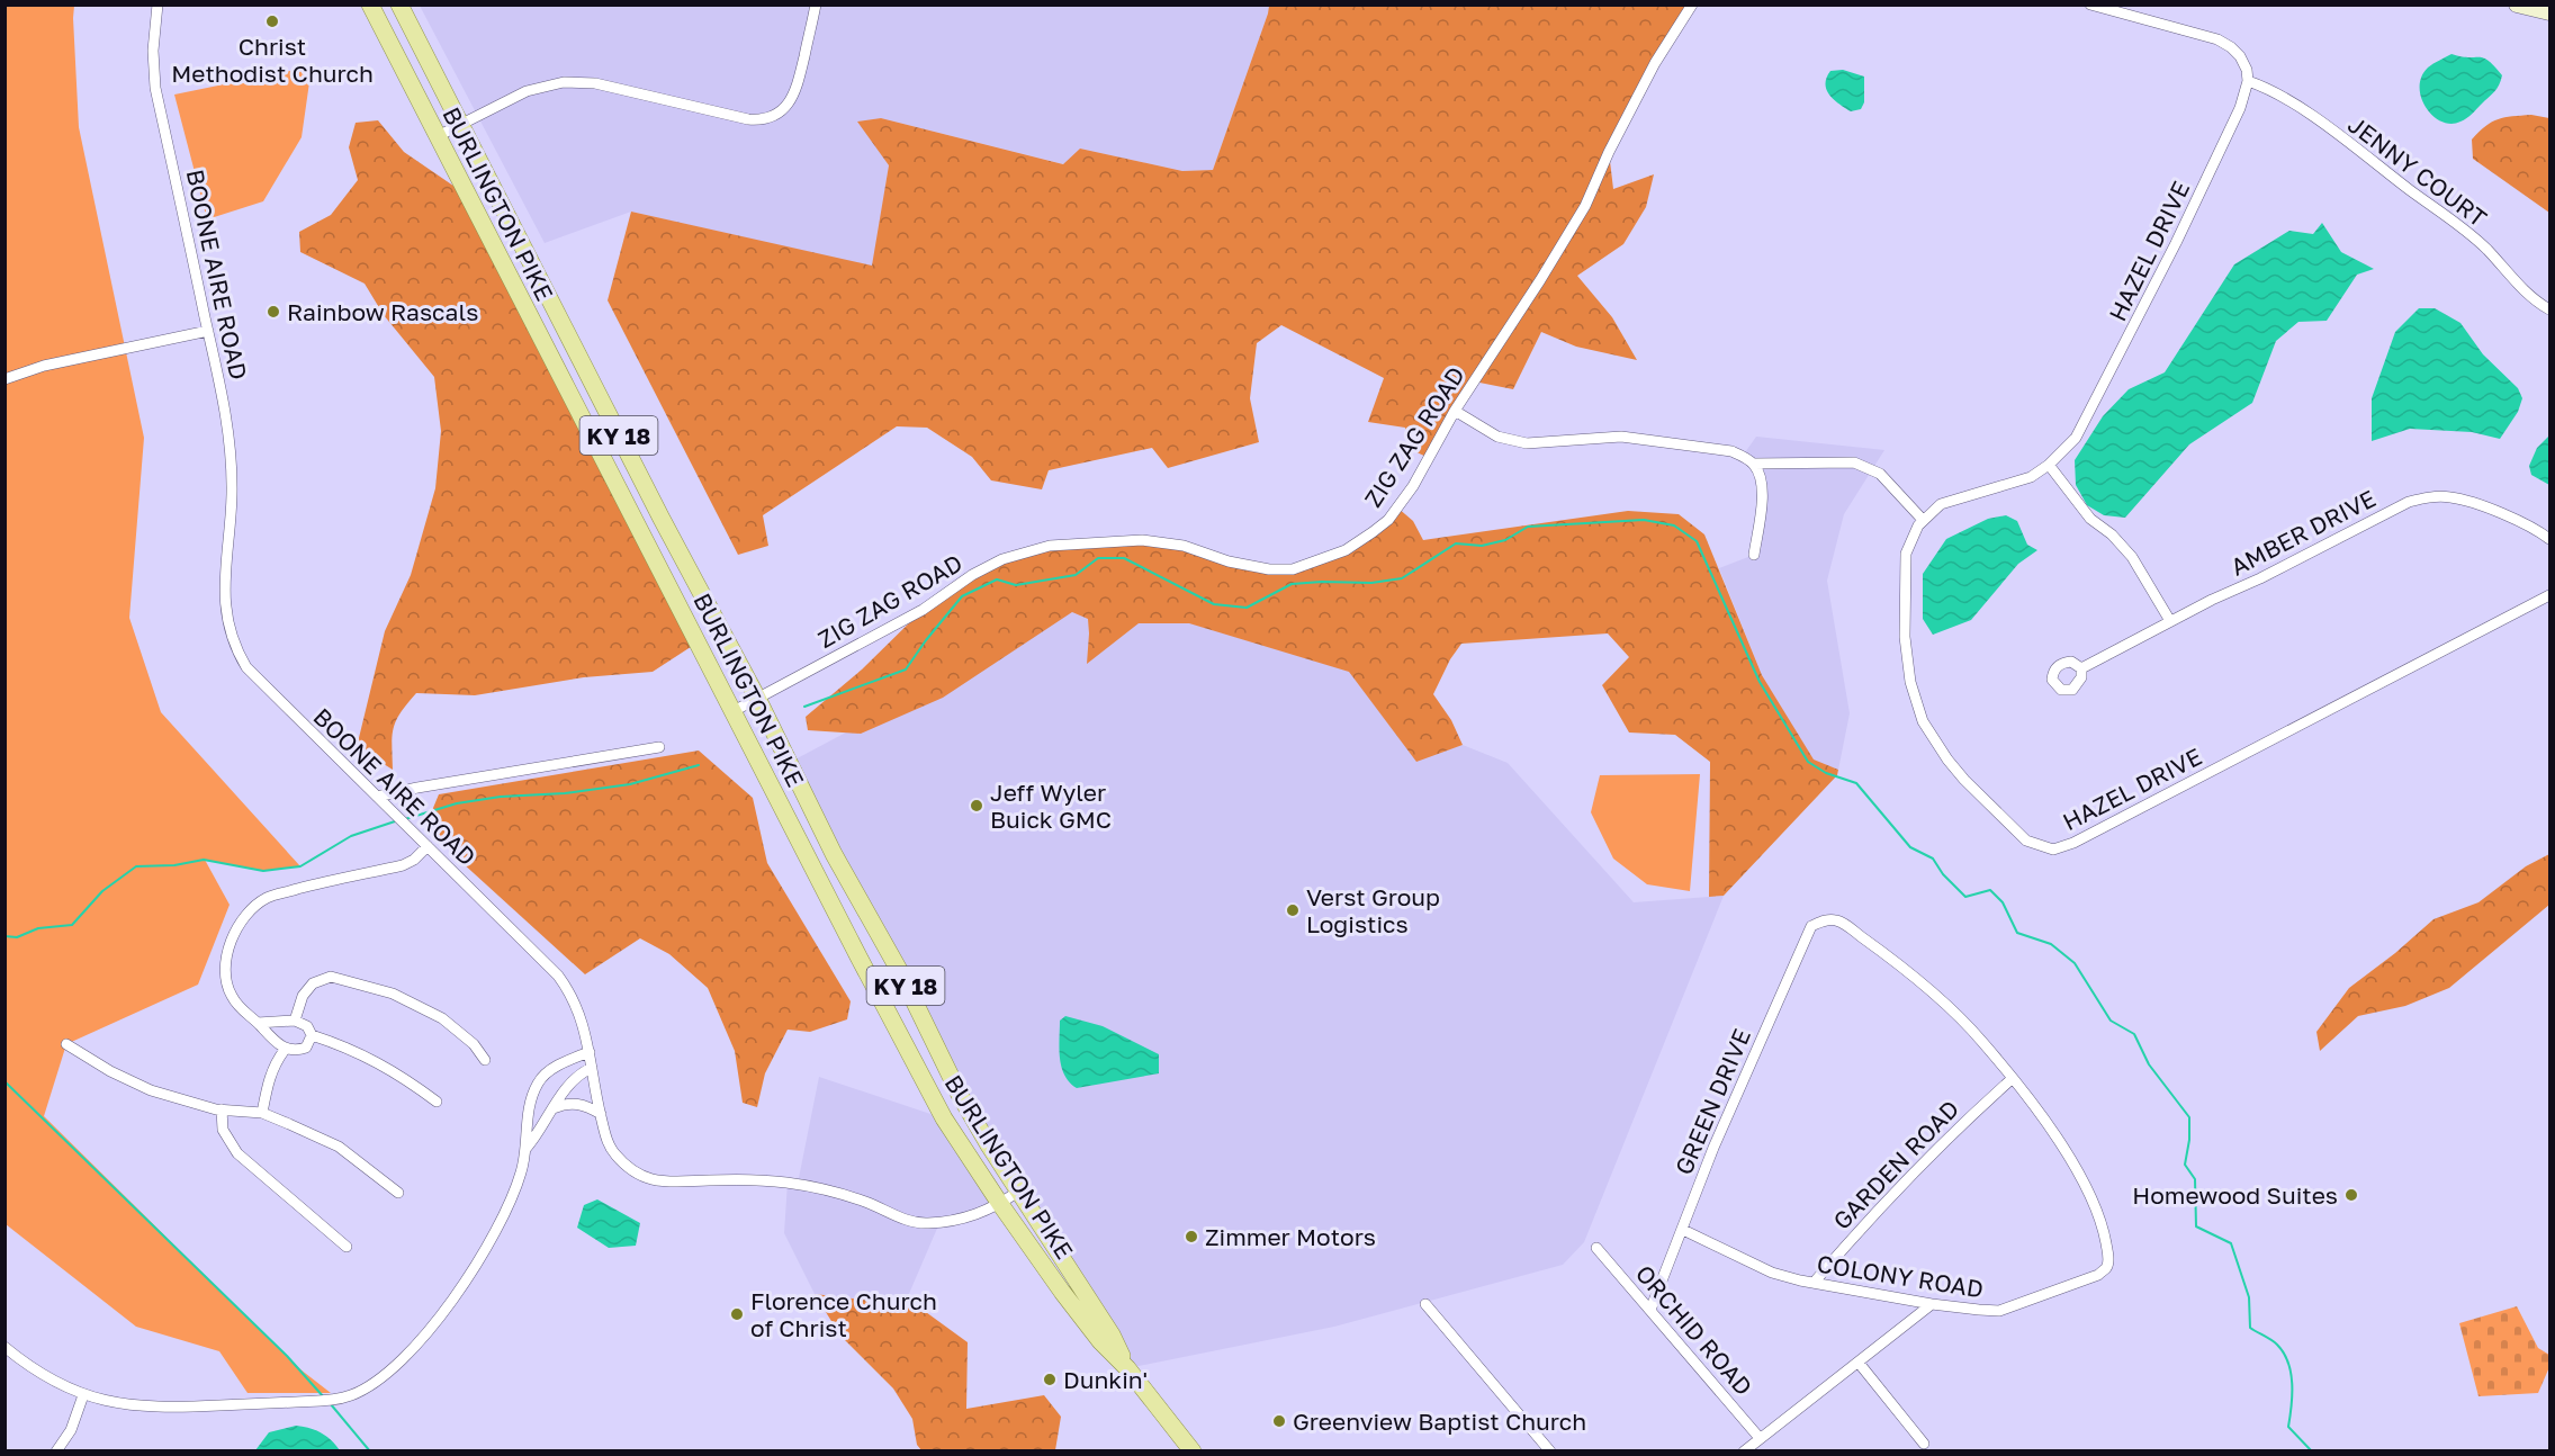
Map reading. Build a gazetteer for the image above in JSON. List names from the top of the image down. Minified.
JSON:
{"streets":{"main road":["BURLINGTON PIKE","KY 18"],"street":["JENNY COURT","HAZEL DRIVE","BOONE AIRE ROAD","ZIG ZAG ROAD","AMBER DRIVE","GREEN DRIVE","GARDEN ROAD","COLONY ROAD","ORCHID ROAD"]},"crossings":[["JENNY COURT","HAZEL DRIVE"],["BURLINGTON PIKE","BOONE AIRE ROAD"],["BURLINGTON PIKE","ZIG ZAG ROAD"],["GREEN DRIVE","GARDEN ROAD"],["GREEN DRIVE","COLONY ROAD"],["GREEN DRIVE","ORCHID ROAD"],["GARDEN ROAD","COLONY ROAD"]],"places":["Christ Methodist Church","Rainbow Rascals","Jeff Wyler Buick GMC","Verst Group Logistics","Homewood Suites","Zimmer Motors","Florence Church of Christ","Dunkin'","Greenview Baptist Church"]}
